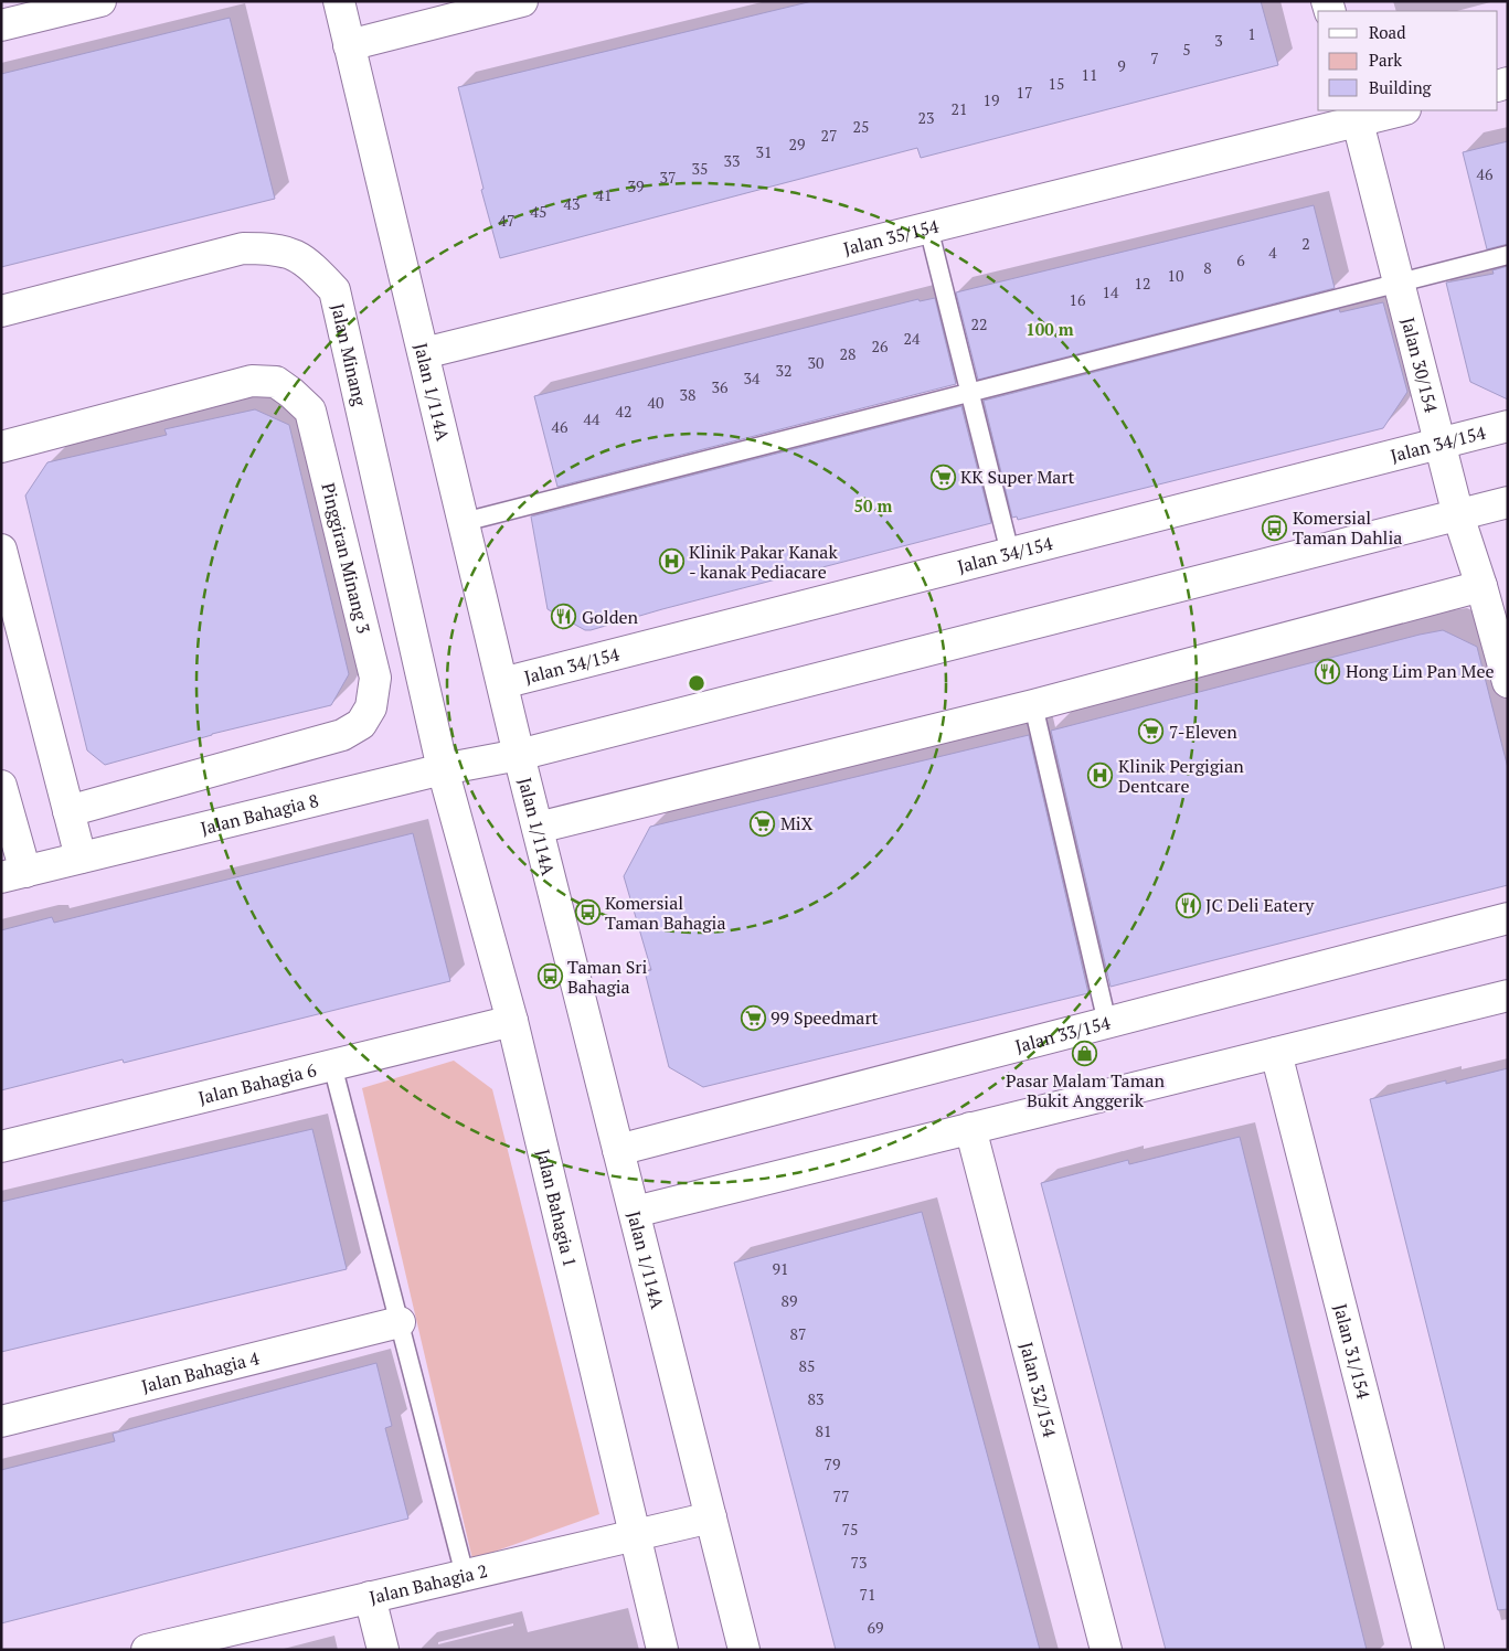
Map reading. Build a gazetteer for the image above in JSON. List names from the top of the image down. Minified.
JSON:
{"streets":{"street":["Jalan 35/154","Jalan Minang","Jalan 30/154","Jalan 1/114A","Jalan 34/154","Pinggiran Minang 3","Jalan Bahagia 8","Jalan 33/154","Jalan Bahagia 6","Jalan Bahagia 1","Jalan 31/154","Jalan Bahagia 4","Jalan 32/154","Jalan Bahagia 2"]},"crossings":[["Jalan 35/154","Jalan 30/154"],["Jalan 35/154","Jalan 1/114A"],["Jalan Minang","Jalan Bahagia 8"],["Jalan Minang","Jalan Bahagia 1"],["Jalan 30/154","Jalan 34/154"],["Jalan 1/114A","Jalan 34/154"],["Jalan 1/114A","Jalan Bahagia 8"],["Jalan 1/114A","Jalan 33/154"],["Jalan 1/114A","Jalan Bahagia 2"],["Jalan Bahagia 8","Jalan Bahagia 1"],["Jalan Bahagia 6","Jalan Bahagia 1"],["Jalan Bahagia 1","Jalan Bahagia 2"]],"places":{"supermarket":["KK Super Mart","7-Eleven","MiX","99 Speedmart"],"bus stop":["Komersial Taman Dahlia","Komersial Taman Bahagia","Taman Sri Bahagia"],"hospital":["Klinik Pakar Kanak - kanak Pediacare","Klinik Pergigian Dentcare"],"restaurant":["Golden","Hong Lim Pan Mee","JC Deli Eatery"],"shop":["Pasar Malam Taman Bukit Anggerik"]},"house_numbers":["1","3","5","7","9","11","15","17","19","21","23","25","27","29","31","33","35","46","37","39","41","43","45","47","2","4","6","8","10","12","14","16","22","24","26","28","30","32","34","36","38","40","42","44","46","91","89","87","85","83","81","79","77","75","73","71","69"],"legend":["Road","Park","Building"],"rings":["100 m","50 m"]}
